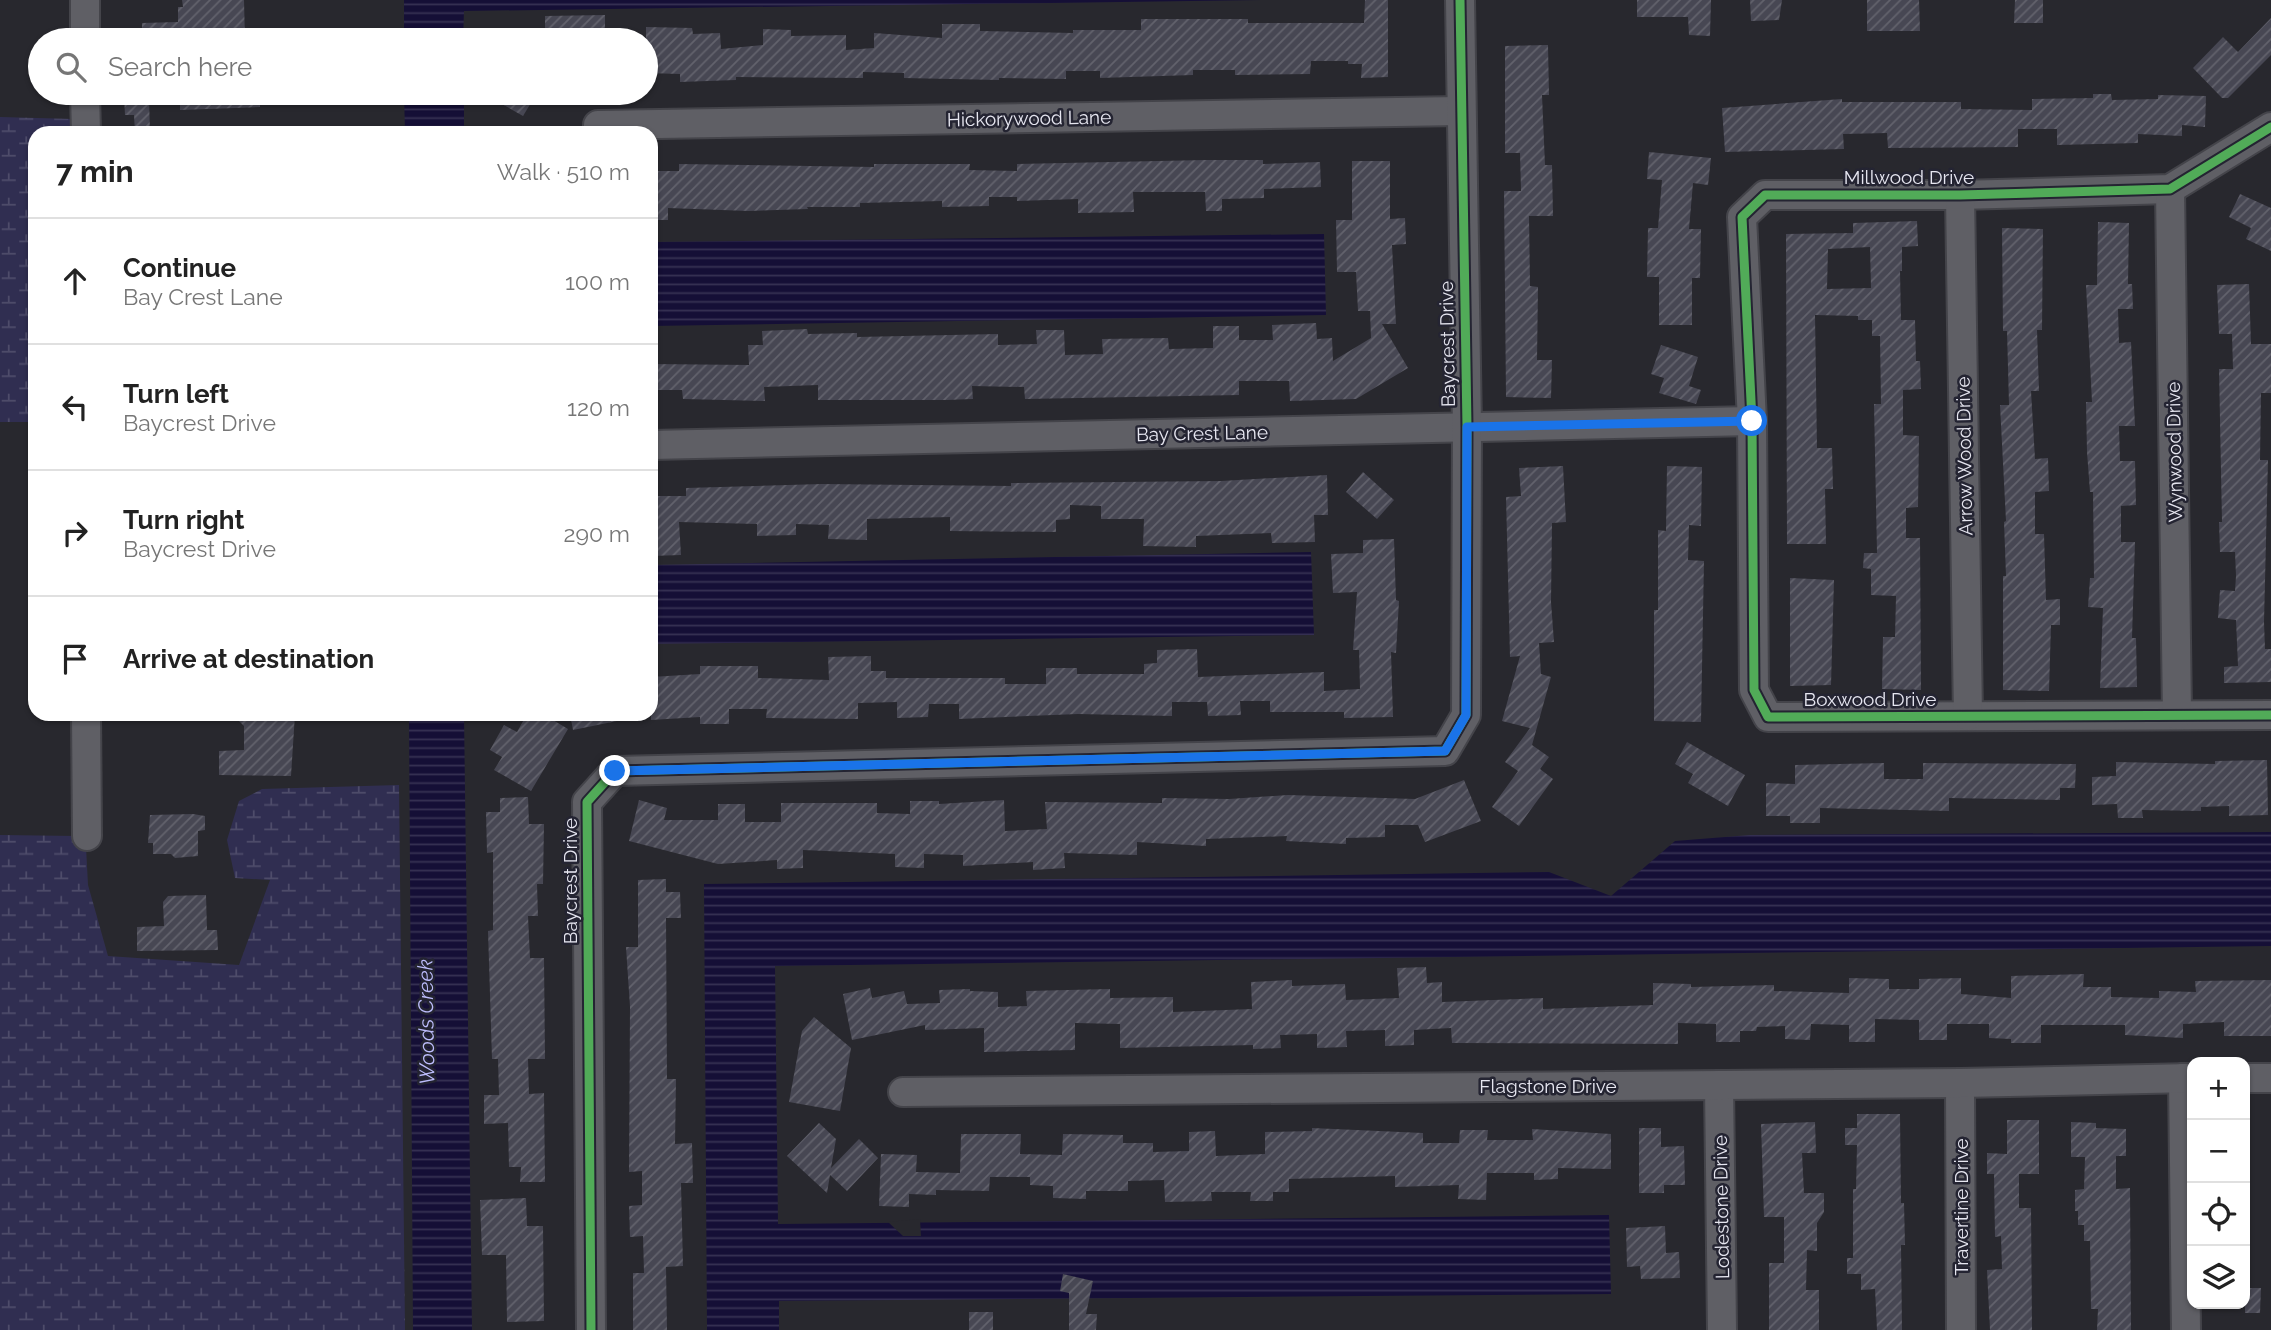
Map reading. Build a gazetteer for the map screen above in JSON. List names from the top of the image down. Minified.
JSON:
{"streets":{"street":["Hickorywood Lane","Millwood Drive","Baycrest Drive","Bay Crest Lane","Wynwood Drive","Arrow Wood Drive","Boxwood Drive","Flagstone Drive","Lodestone Drive","Travertine Drive"]},"crossings":[["Hickorywood Lane","Baycrest Drive"],["Millwood Drive","Bay Crest Lane"],["Millwood Drive","Wynwood Drive"],["Millwood Drive","Arrow Wood Drive"],["Millwood Drive","Boxwood Drive"],["Baycrest Drive","Bay Crest Lane"],["Bay Crest Lane","Boxwood Drive"],["Wynwood Drive","Boxwood Drive"],["Arrow Wood Drive","Boxwood Drive"],["Flagstone Drive","Lodestone Drive"],["Flagstone Drive","Travertine Drive"]],"water":["Woods Creek"],"page":{"search":"Search here","heading":["7 min","Walk · 510 m"],"list":[["Continue","Bay Crest Lane","100 m"],["Turn left","Baycrest Drive","120 m"],["Turn right","Baycrest Drive","290 m"],"Arrive at destination"],"map_buttons":["+","−"]}}
